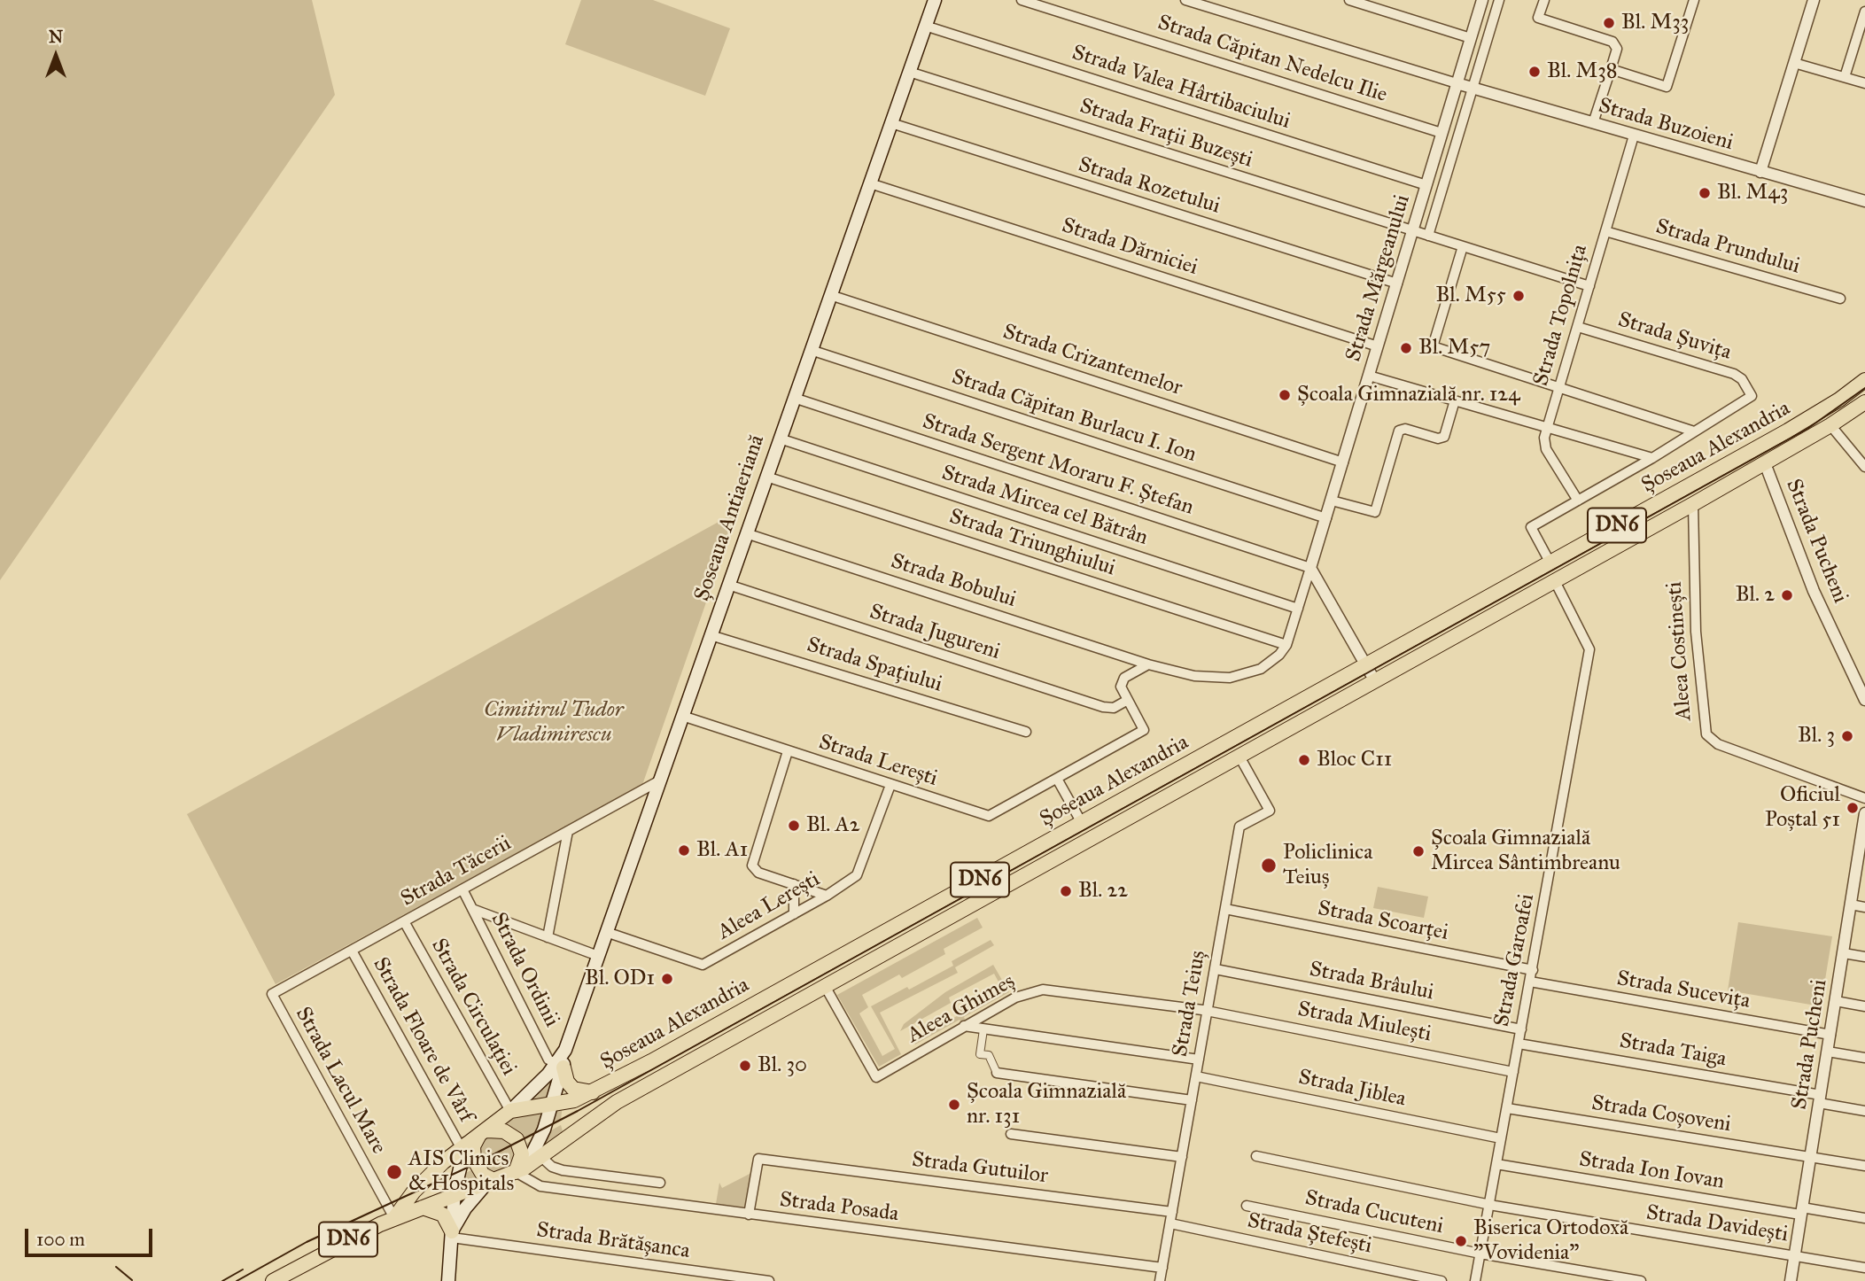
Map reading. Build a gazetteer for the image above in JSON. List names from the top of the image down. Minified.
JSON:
{"streets":{"main road":["Șoseaua Alexandria","Șoseaua Antiaeriană","DN6"],"street":["Strada Căpitan Nedelcu Ilie","Strada Valea Hârtibaciului","Strada Buzoieni","Strada Frații Buzești","Strada Rozetului","Strada Dărniciei","Strada Prundului","Strada Mărgeanului","Strada Topolnița","Strada Șuvița","Strada Crizantemelor","Strada Căpitan Burlacu I. Ion","Strada Sergent Moraru F. Ștefan","Strada Mircea cel Bătrân","Strada Pucheni","Strada Triunghiului","Strada Bobului","Strada Jugureni","Aleea Costinești","Strada Spațiului","Strada Lerești","Strada Tăcerii","Aleea Lerești","Strada Scoarței","Strada Garoafei","Strada Ordinii","Strada Brâului","Strada Sucevița","Strada Teiuș","Strada Circulației","Aleea Ghimeș","Strada Miulești","Strada Floare de Vârf","Strada Taiga","Strada Lacul Mare","Strada Jiblea","Strada Coșoveni","Strada Gutuilor","Strada Ion Iovan","Strada Posada","Strada Cucuteni","Strada Davidești","Strada Ștefești","Strada Brătășanca"]},"crossings":[["Strada Căpitan Nedelcu Ilie","Strada Mărgeanului"],["Strada Valea Hârtibaciului","Strada Mărgeanului"],["Strada Valea Hârtibaciului","Șoseaua Antiaeriană"],["Strada Buzoieni","Strada Mărgeanului"],["Strada Buzoieni","Strada Topolnița"],["Strada Frații Buzești","Strada Mărgeanului"],["Strada Frații Buzești","Strada Topolnița"],["Strada Frații Buzești","Șoseaua Antiaeriană"],["Strada Rozetului","Strada Mărgeanului"],["Strada Rozetului","Șoseaua Antiaeriană"],["Strada Dărniciei","Strada Mărgeanului"],["Strada Dărniciei","Șoseaua Antiaeriană"],["Strada Prundului","Strada Topolnița"],["Strada Mărgeanului","Strada Crizantemelor"],["Strada Mărgeanului","Strada Căpitan Burlacu I. Ion"],["Strada Mărgeanului","Strada Sergent Moraru F. Ștefan"],["Strada Mărgeanului","Strada Mircea cel Bătrân"],["Strada Mărgeanului","Strada Triunghiului"],["Strada Topolnița","Strada Șuvița"],["Strada Crizantemelor","Șoseaua Antiaeriană"],["Strada Căpitan Burlacu I. Ion","Șoseaua Antiaeriană"],["Șoseaua Alexandria","Șoseaua Antiaeriană"],["Șoseaua Alexandria","Strada Pucheni"],["Șoseaua Alexandria","Aleea Costinești"],["Șoseaua Alexandria","Strada Garoafei"],["Șoseaua Alexandria","Strada Teiuș"],["Șoseaua Alexandria","Strada Circulației"],["Șoseaua Alexandria","Aleea Ghimeș"],["Șoseaua Alexandria","Strada Floare de Vârf"],["Șoseaua Alexandria","Strada Lacul Mare"],["Șoseaua Alexandria","Strada Posada"],["Strada Sergent Moraru F. Ștefan","Șoseaua Antiaeriană"],["Strada Mircea cel Bătrân","Șoseaua Antiaeriană"],["Șoseaua Antiaeriană","Strada Triunghiului"],["Șoseaua Antiaeriană","Strada Bobului"],["Șoseaua Antiaeriană","Strada Jugureni"],["Șoseaua Antiaeriană","Strada Spațiului"],["Șoseaua Antiaeriană","Strada Lerești"],["Șoseaua Antiaeriană","Strada Tăcerii"],["Șoseaua Antiaeriană","Aleea Lerești"],["Șoseaua Antiaeriană","Strada Ordinii"],["Șoseaua Antiaeriană","Strada Posada"],["Strada Pucheni","Strada Sucevița"],["Strada Pucheni","Strada Taiga"],["Strada Pucheni","Strada Coșoveni"],["Strada Pucheni","Strada Ion Iovan"],["Strada Pucheni","Strada Davidești"],["Strada Jugureni","Strada Lerești"],["Strada Lerești","Aleea Lerești"],["Strada Tăcerii","Strada Ordinii"],["Strada Tăcerii","Strada Circulației"],["Strada Tăcerii","Strada Floare de Vârf"],["Strada Tăcerii","Strada Lacul Mare"],["Strada Scoarței","Strada Garoafei"],["Strada Scoarței","Strada Teiuș"],["Strada Garoafei","Strada Brâului"],["Strada Garoafei","Strada Sucevița"],["Strada Garoafei","Strada Miulești"],["Strada Garoafei","Strada Taiga"],["Strada Garoafei","Strada Jiblea"],["Strada Garoafei","Strada Coșoveni"],["Strada Garoafei","Strada Ion Iovan"],["Strada Garoafei","Strada Cucuteni"],["Strada Garoafei","Strada Davidești"],["Strada Brâului","Strada Teiuș"],["Strada Teiuș","Aleea Ghimeș"],["Strada Teiuș","Strada Miulești"],["Strada Teiuș","Strada Jiblea"],["Strada Teiuș","Strada Gutuilor"],["Strada Teiuș","Strada Posada"],["Strada Teiuș","Strada Ștefești"],["Aleea Ghimeș","Strada Miulești"],["Strada Gutuilor","Strada Posada"]],"parks":["Cimitirul Tudor Vladimirescu"],"places":["Bl. M33","Bl. M38","Bl. M43","Bl. M55","Bl. M57","Școala Gimnazială nr. 124","Bl. 2","Bl. 3","Bloc C11","Oficiul Poștal 51","Bl. A2","Bl. A1","Școala Gimnazială Mircea Sântimbreanu","Policlinica Teiuș","Bl. 22","Bl. OD1","Bl. 30","Școala Gimnazială nr. 131","AIS Clinics & Hospitals","Biserica Ortodoxă \"Vovidenia\""],"scale_bar":"100 m","north":"top"}
